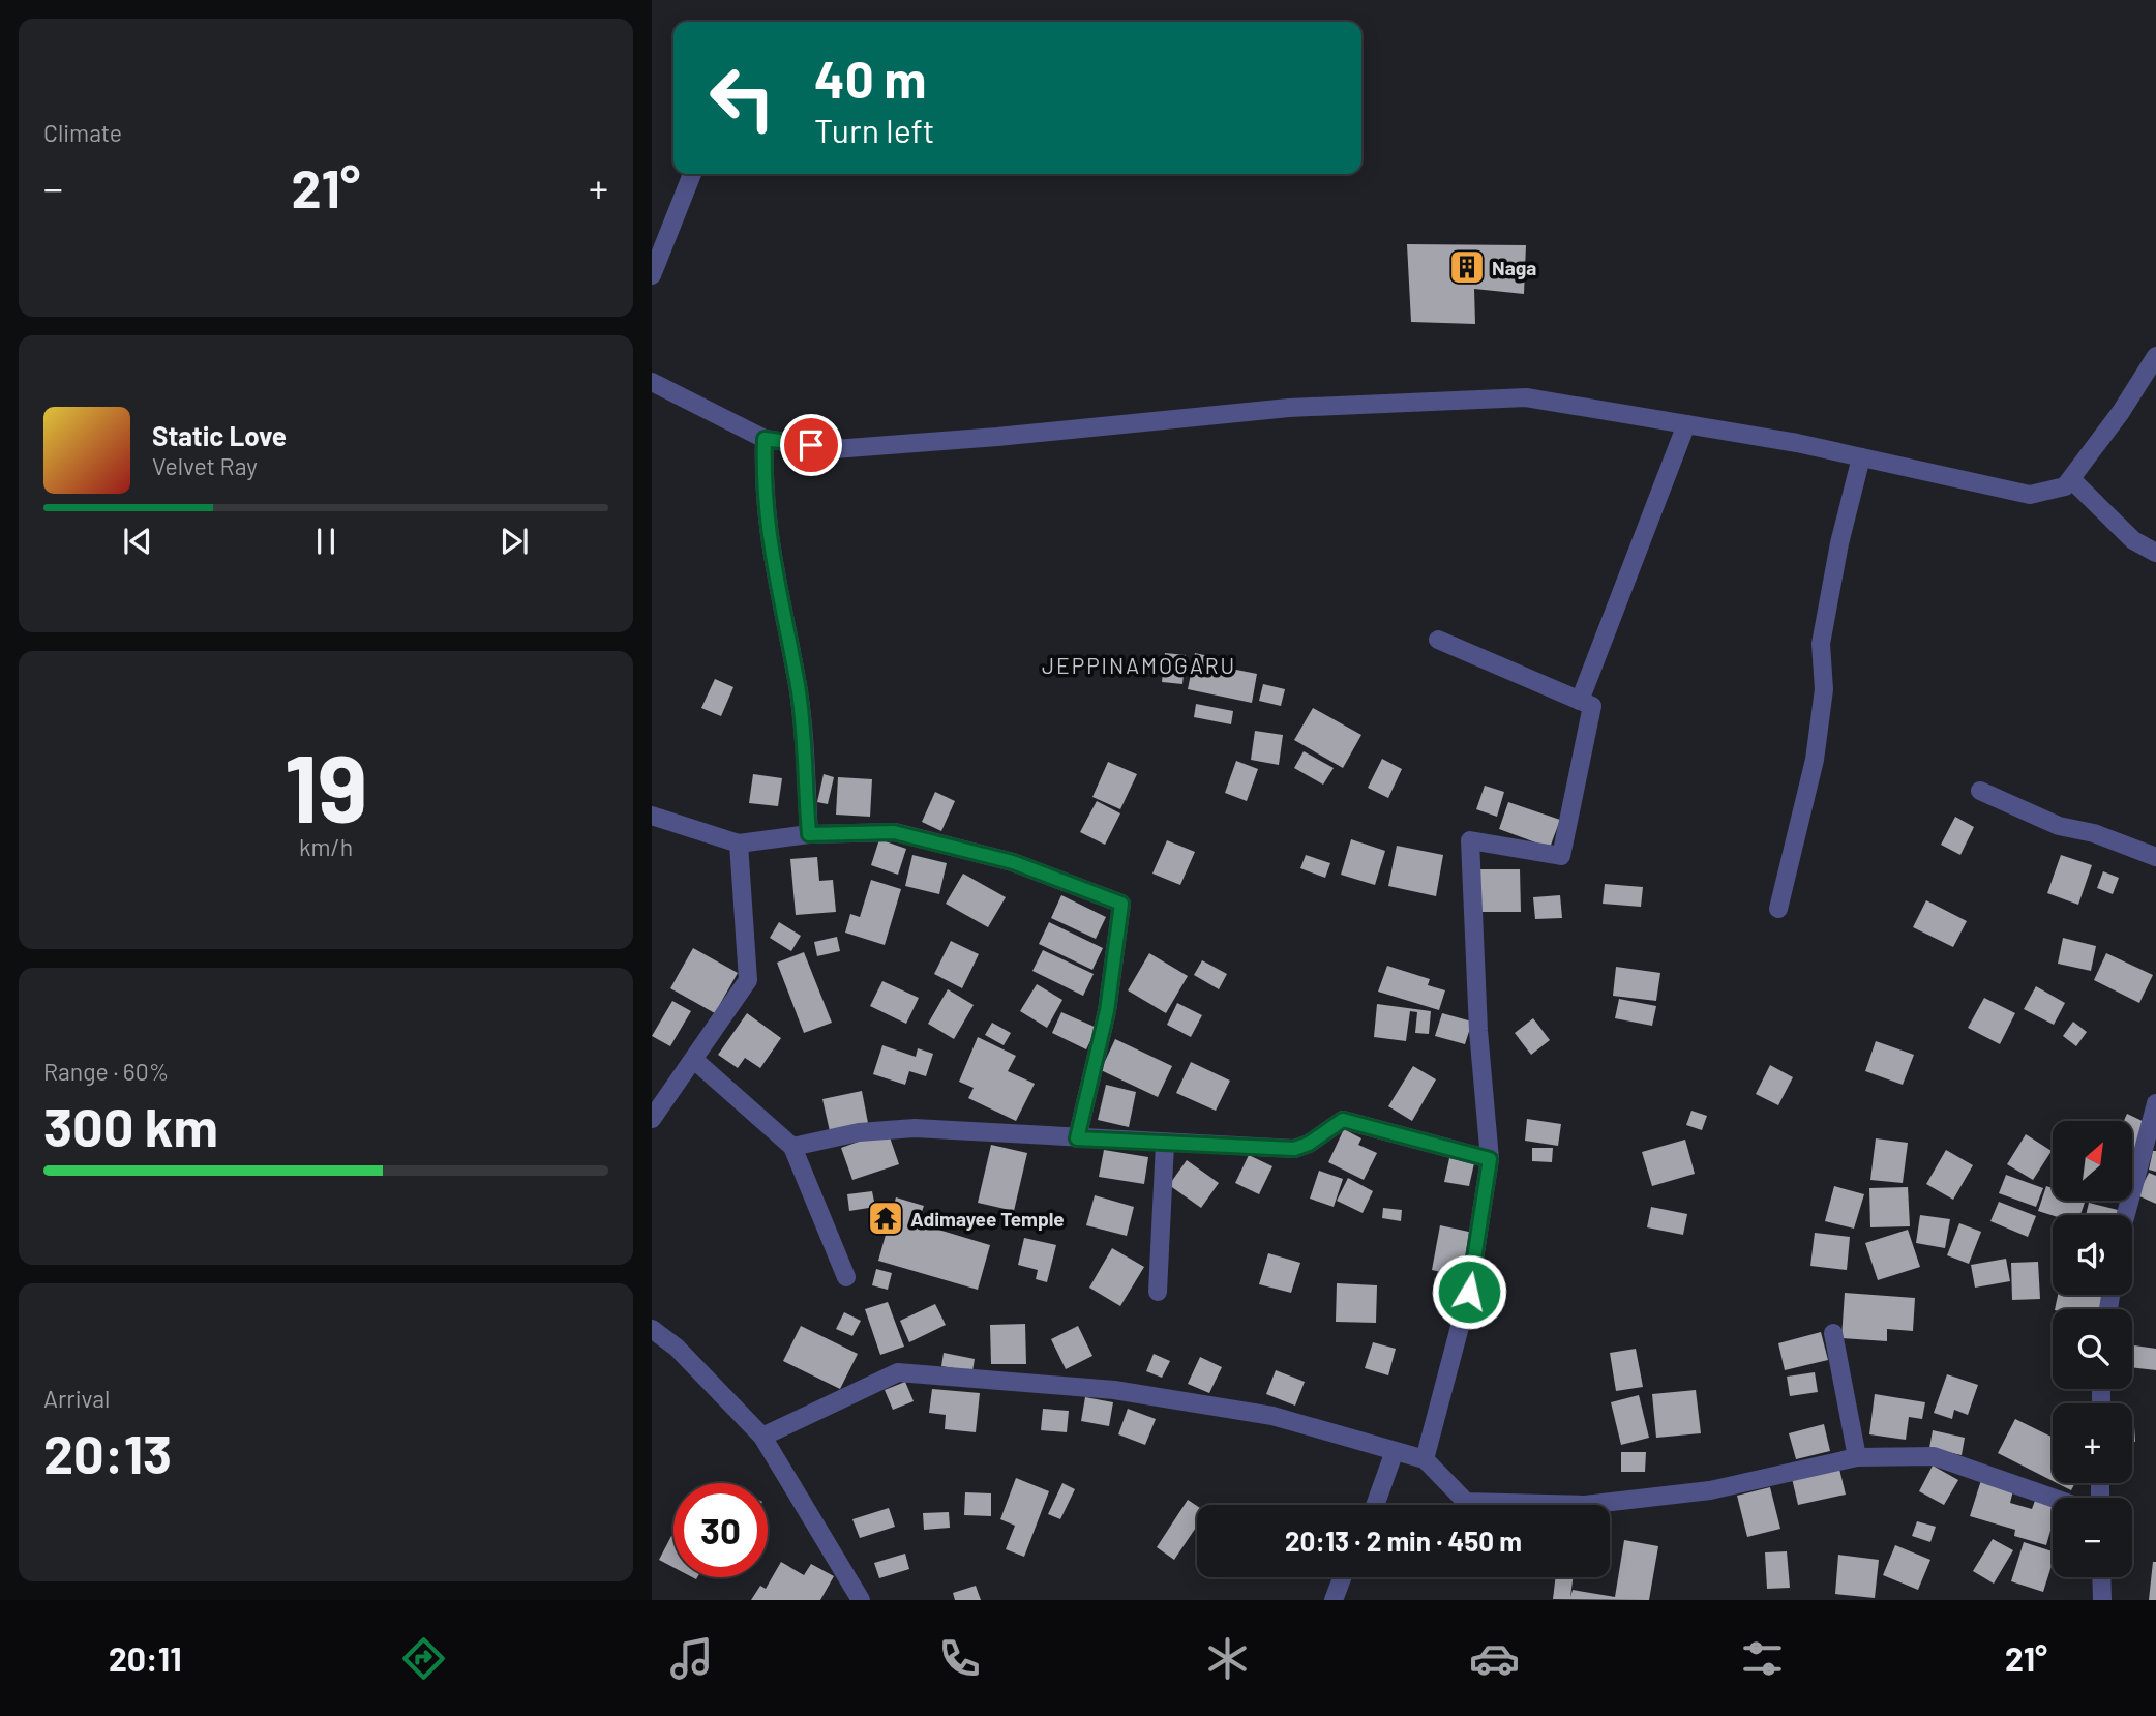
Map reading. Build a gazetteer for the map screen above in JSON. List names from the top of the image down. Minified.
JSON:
{"districts":["JEPPINAMOGARU"],"places":{"building":["Naga"],"temple":["Adimayee Temple"]},"north":"top right","page":{"tile":["Climate",["19","km/h"],["Range · 60%","300 km"],["Arrival","20:13"]],"turn":["40 m","Turn left"],"heat":["−","21°","+"],"song":["Static Love","Velvet Ray"],"map_buttons":["+","−"],"limit":"30","trip":"20:13 · 2 min · 450 m","tabs":["20:11","21°"]}}
